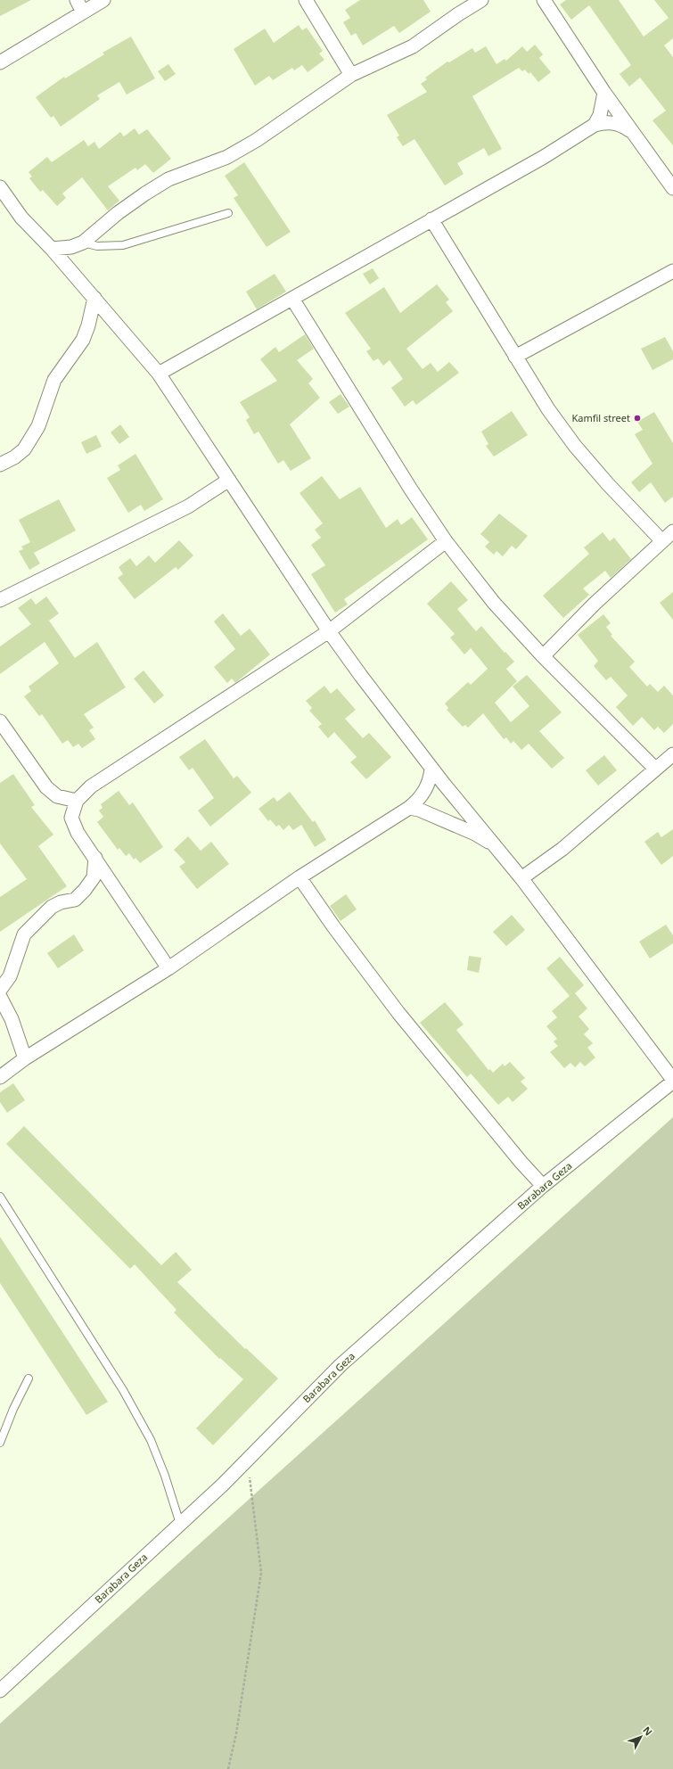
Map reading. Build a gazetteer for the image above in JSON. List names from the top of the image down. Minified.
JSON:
{"streets":{"street":["Barabara Geza"]},"places":["Kamfil street"],"north":"top right"}
